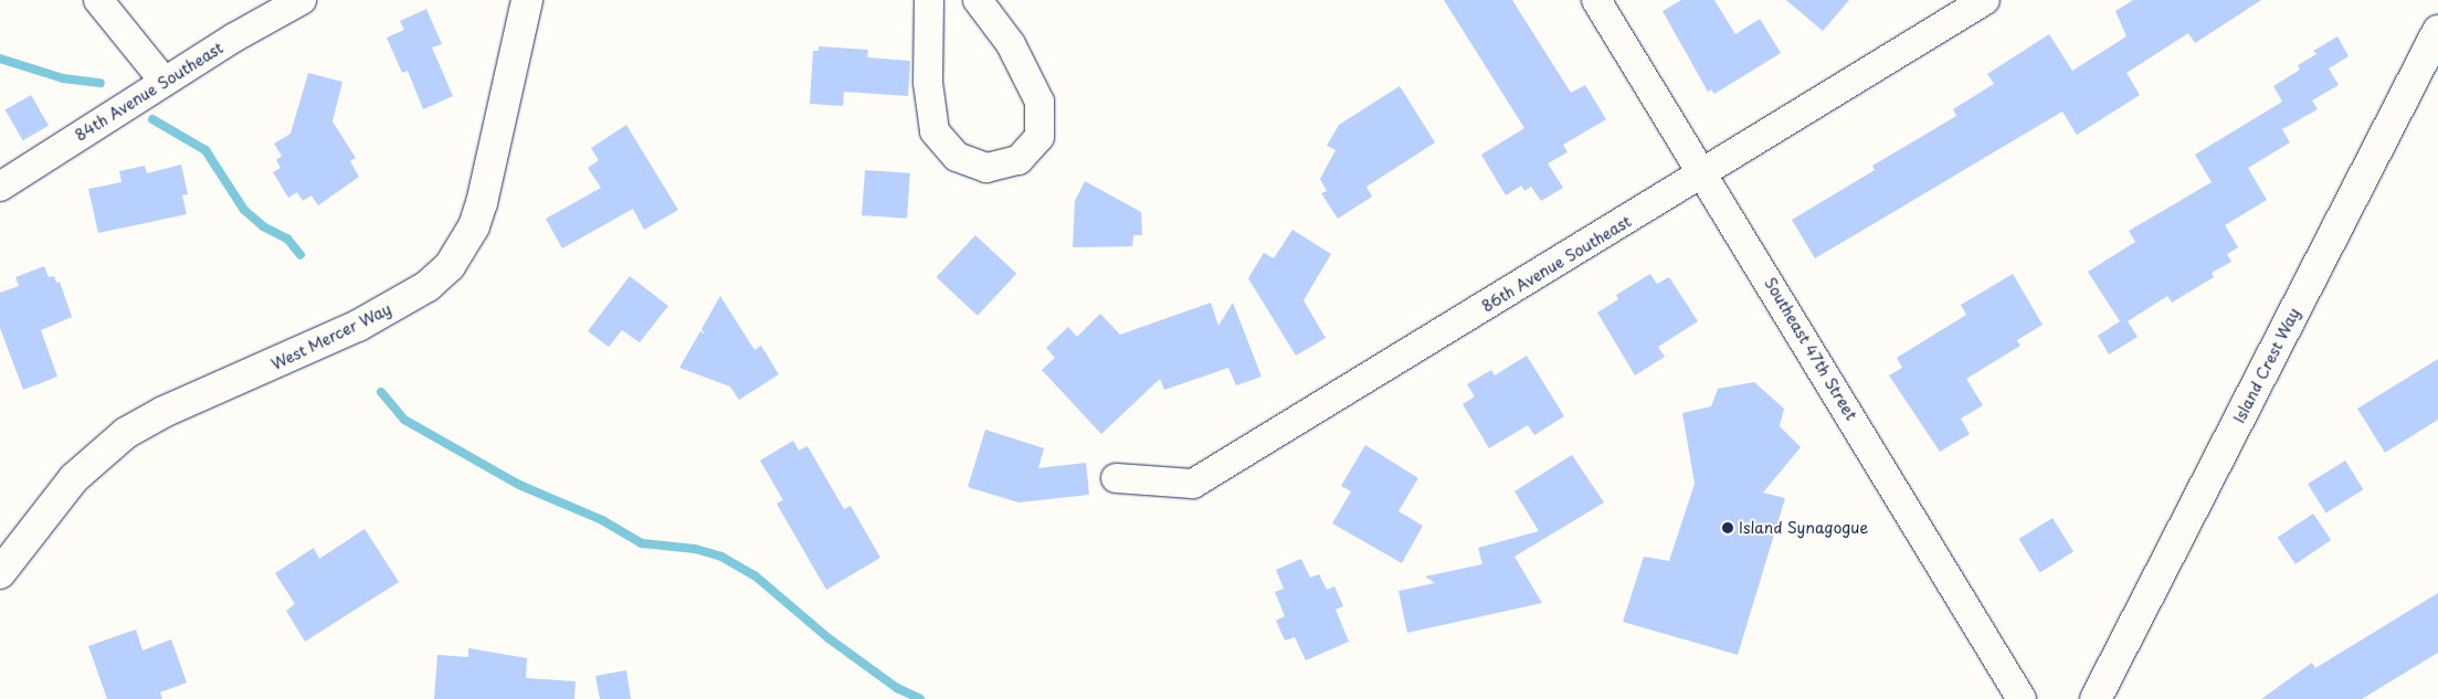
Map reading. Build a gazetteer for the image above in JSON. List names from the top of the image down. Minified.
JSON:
{"streets":{"street":["84th Avenue Southeast","86th Avenue Southeast","West Mercer Way","Southeast 47th Street","Island Crest Way"]},"crossings":[["86th Avenue Southeast","Southeast 47th Street"]],"places":["Island Synagogue"]}
